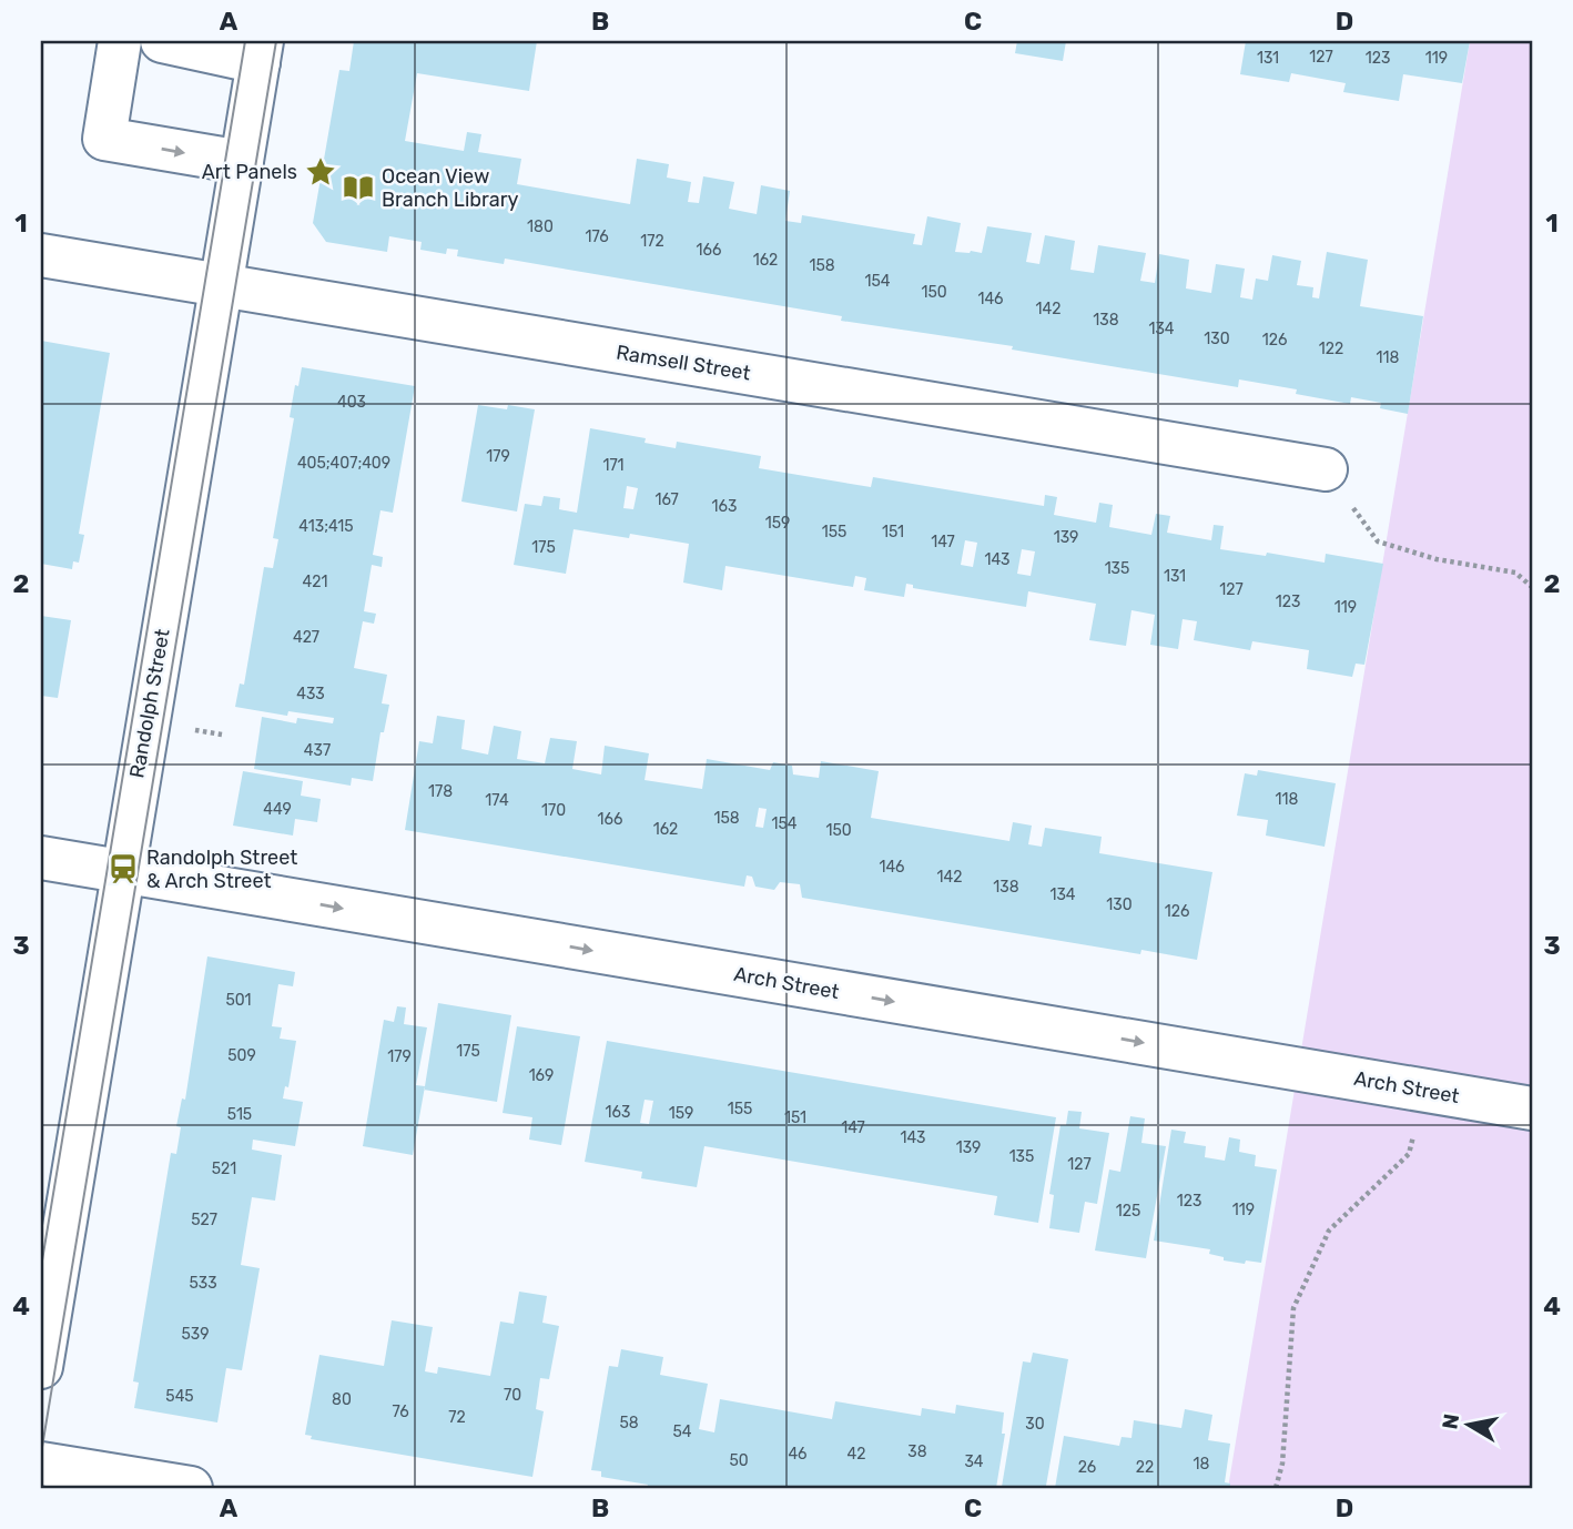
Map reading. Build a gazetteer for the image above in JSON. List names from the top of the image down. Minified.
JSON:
{"streets":{"street":["Ramsell Street","Randolph Street","Arch Street"]},"crossings":[["Ramsell Street","Randolph Street"],["Randolph Street","Arch Street"]],"one_way":["Arch Street"],"places":{"place":["Art Panels"],"library":["Ocean View Branch Library"],"station":["Randolph Street & Arch Street"]},"house_numbers":["127","131","123","119","180","176","172","166","162","158","154","150","146","142","138","134","130","126","122","118","403","179","405;407;409","171","167","163","159","413;415","155","151","139","147","175","143","135","131","421","127","123","119","427","433","437","178","118","174","449","170","158","166","154","162","150","146","142","138","134","130","126","501","175","509","179","169","155","163","159","515","151","147","143","139","135","127","521","123","119","125","527","533","539","70","545","80","76","72","58","30","54","38","46","42","50","34","18","26","22"],"north":"left","grid":{"columns":["A","B","C","D"],"rows":["1","2","3","4"]}}
